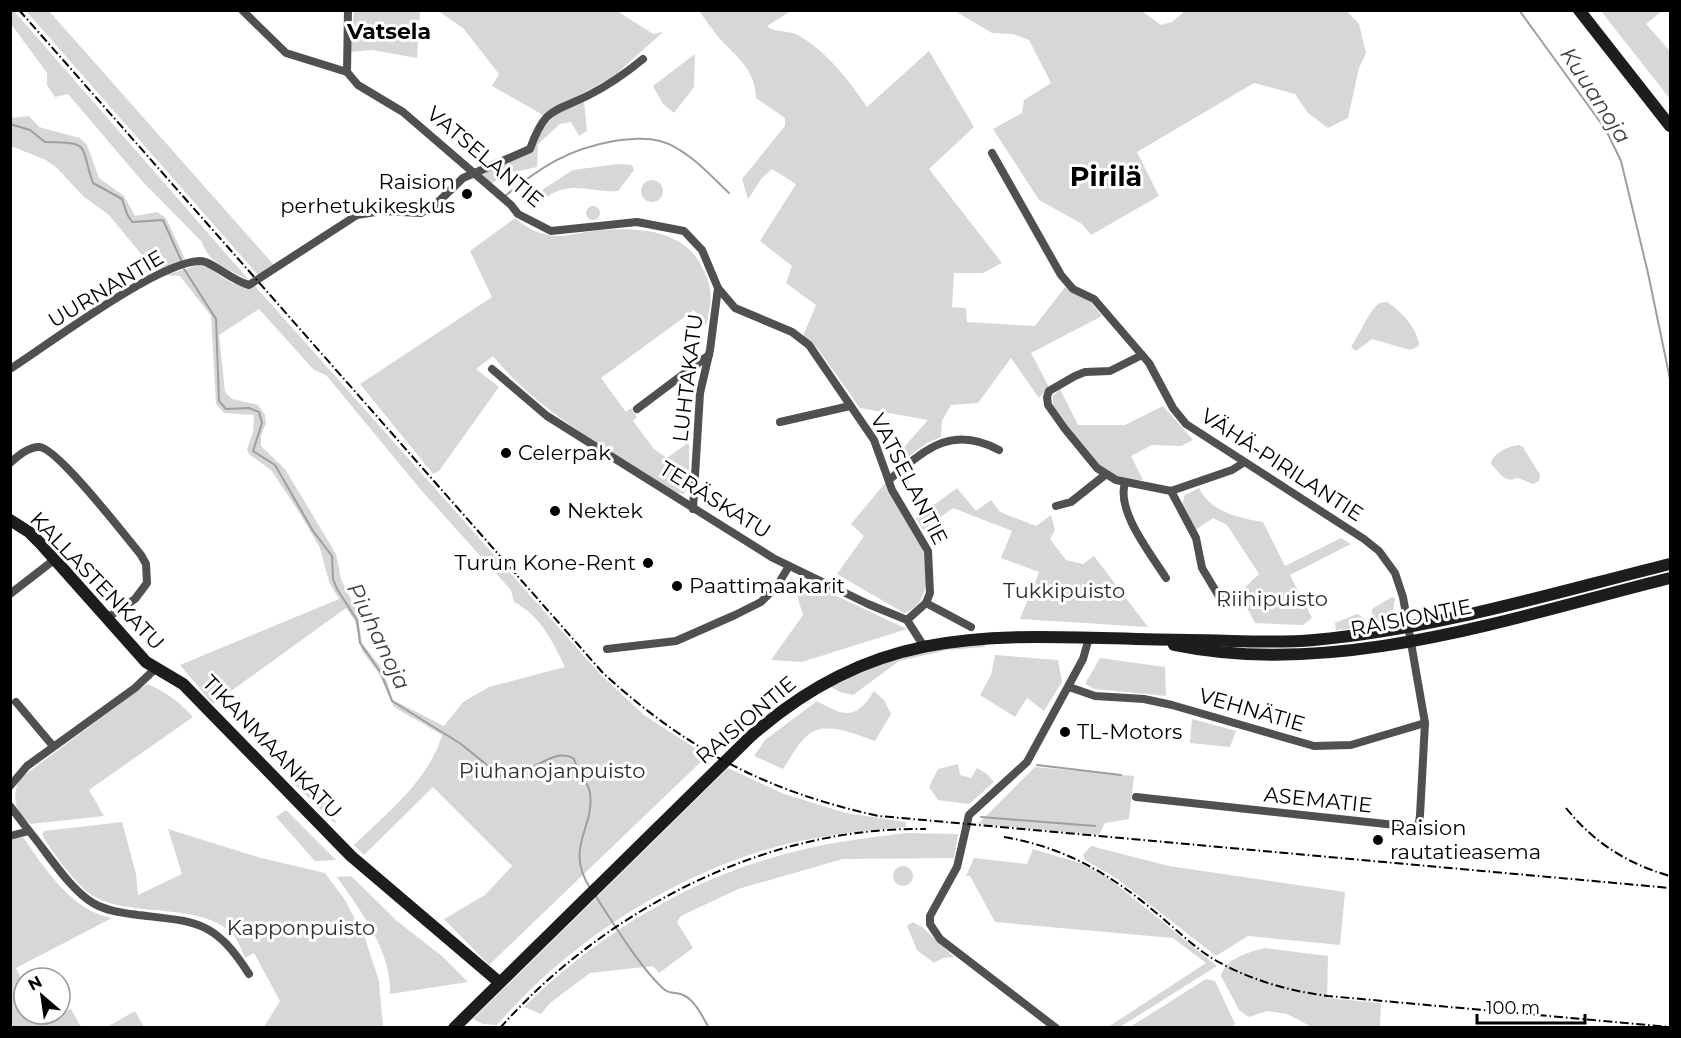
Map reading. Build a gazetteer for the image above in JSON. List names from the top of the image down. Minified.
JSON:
{"streets":{"main road":["KALLASTENKATU","RAISIONTIE","TIKANMAANKATU"],"street":["VATSELANTIE","UURNANTIE","LUHTAKATU","VÄHÄ-PIRILANTIE","TERÄSKATU","VEHNÄTIE","ASEMATIE"]},"crossings":[["VATSELANTIE","UURNANTIE"],["VATSELANTIE","LUHTAKATU"],["LUHTAKATU","TERÄSKATU"],["VÄHÄ-PIRILANTIE","RAISIONTIE"],["VÄHÄ-PIRILANTIE","ASEMATIE"],["KALLASTENKATU","TIKANMAANKATU"],["RAISIONTIE","TIKANMAANKATU"],["RAISIONTIE","ASEMATIE"],["VEHNÄTIE","ASEMATIE"]],"districts":["Vatsela","Pirilä"],"water":["Kuuanoja","Piuhanoja"],"parks":["Tukkipuisto","Riihipuisto","Piuhanojanpuisto","Kapponpuisto"],"places":["Raision perhetukikeskus","Celerpak","Nektek","Turun Kone-Rent","Paattimaakarit","TL-Motors","Raision rautatieasema"],"scale_bar":"100 m","north":"top left"}
